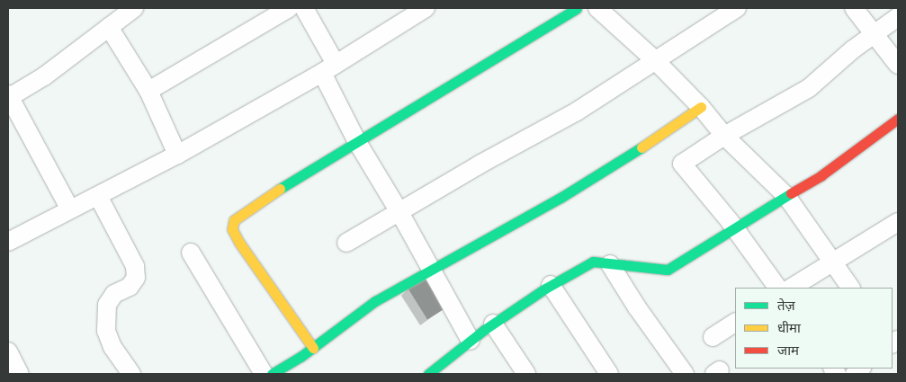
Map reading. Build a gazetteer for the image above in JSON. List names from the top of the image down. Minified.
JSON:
{"legend":["तेज़","धीमा","जाम"]}
